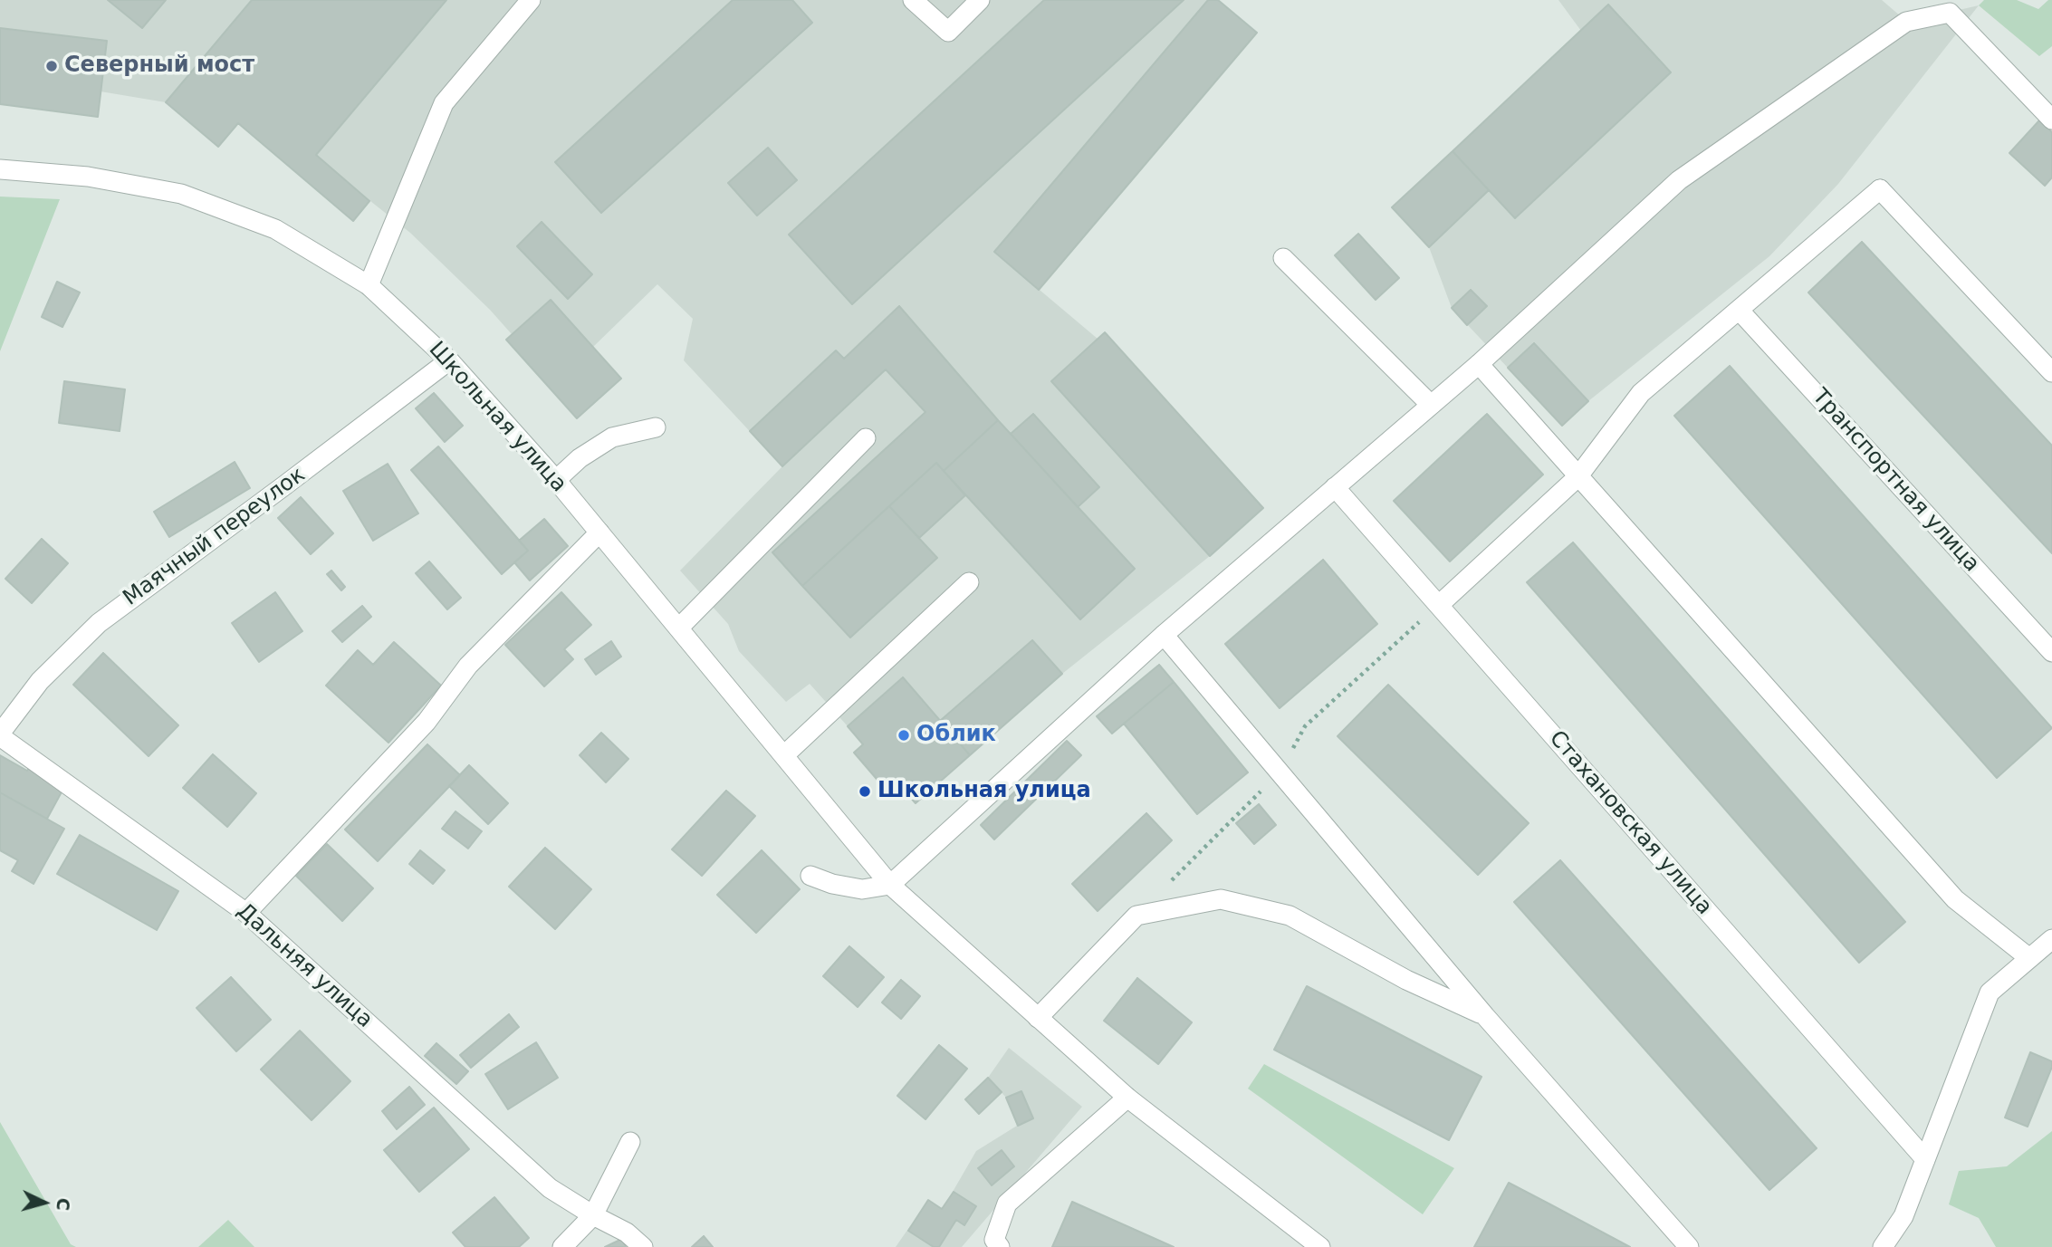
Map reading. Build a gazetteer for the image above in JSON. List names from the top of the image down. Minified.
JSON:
{"streets":{"street":["Школьная улица","Транспортная улица","Маячный переулок","Стахановская улица","Дальняя улица"]},"crossings":[["Школьная улица","Маячный переулок"],["Маячный переулок","Дальняя улица"]],"places":["Северный мост","Облик","Школьная улица"],"north":"right"}
